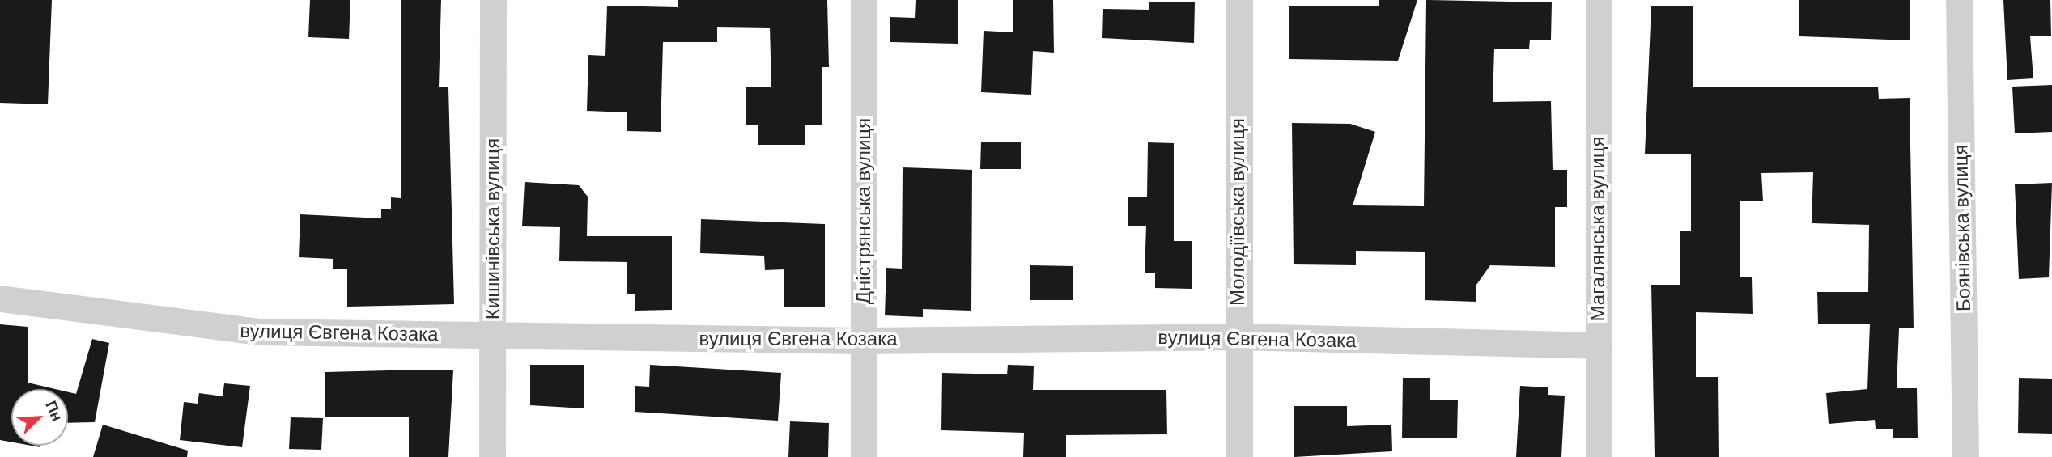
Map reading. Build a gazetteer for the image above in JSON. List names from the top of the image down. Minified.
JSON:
{"streets":{"street":["Дністрянська вулиця","Молодіївська вулиця","Боянівська вулиця","Кишинівська вулиця","Магалянська вулиця","вулиця Євгена Козака"]},"crossings":[["Дністрянська вулиця","вулиця Євгена Козака"],["Молодіївська вулиця","вулиця Євгена Козака"],["Кишинівська вулиця","вулиця Євгена Козака"],["Магалянська вулиця","вулиця Євгена Козака"]],"north":"top right"}
